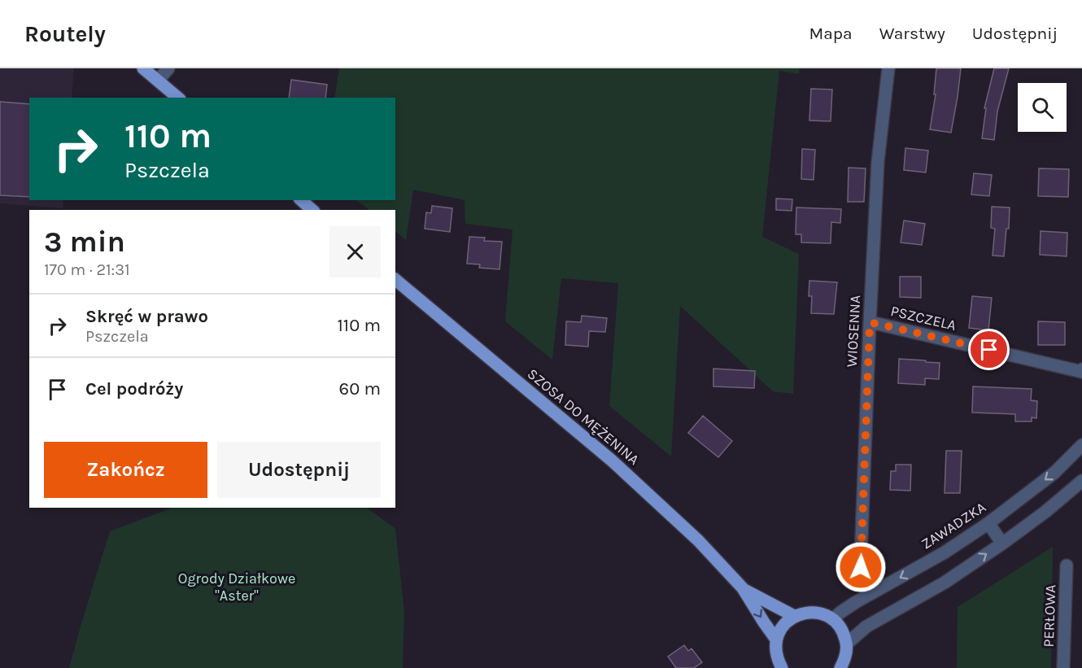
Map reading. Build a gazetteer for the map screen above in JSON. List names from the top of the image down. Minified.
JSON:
{"streets":{"main road":["SZOSA DO MĘŻENINA"],"street":["PSZCZELA","WIOSENNA","ZAWADZKA","PERŁOWA"]},"crossings":[["PSZCZELA","WIOSENNA"],["WIOSENNA","ZAWADZKA"]],"parks":["Ogrody Działkowe \"Aster\""],"page":{"header":"Routely","nav":["Mapa","Warstwy","Udostępnij"],"turn":["110 m","Pszczela"],"heading":["3 min","170 m · 21:31"],"list":[{"name":"Skręć w prawo","note":"Pszczela","value":"110 m"},{"name":"Cel podróży","value":"60 m"}],"buttons":["Zakończ","Udostępnij"]}}
